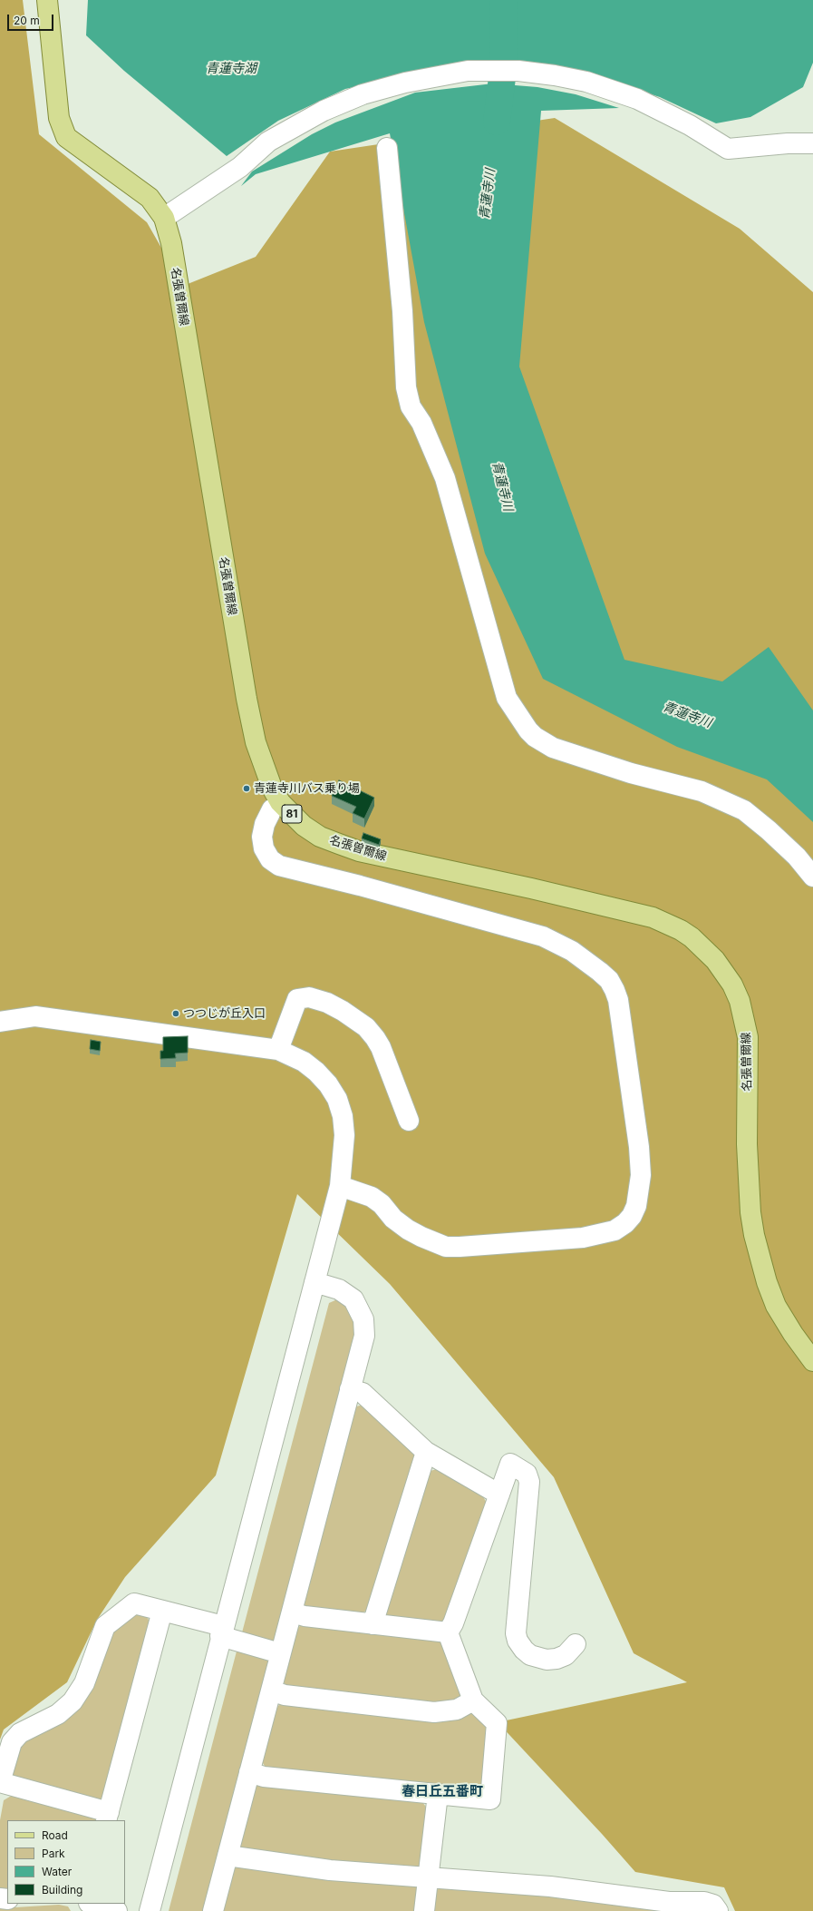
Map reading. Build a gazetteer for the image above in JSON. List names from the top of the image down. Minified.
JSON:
{"streets":{"main road":["名張曽爾線","81"]},"districts":["春日丘五番町"],"water":["青蓮寺湖","青蓮寺川"],"places":["青蓮寺川バス乗り場","つつじが丘入口"],"legend":["Road","Park","Water","Building"],"scale_bar":"20 m"}
